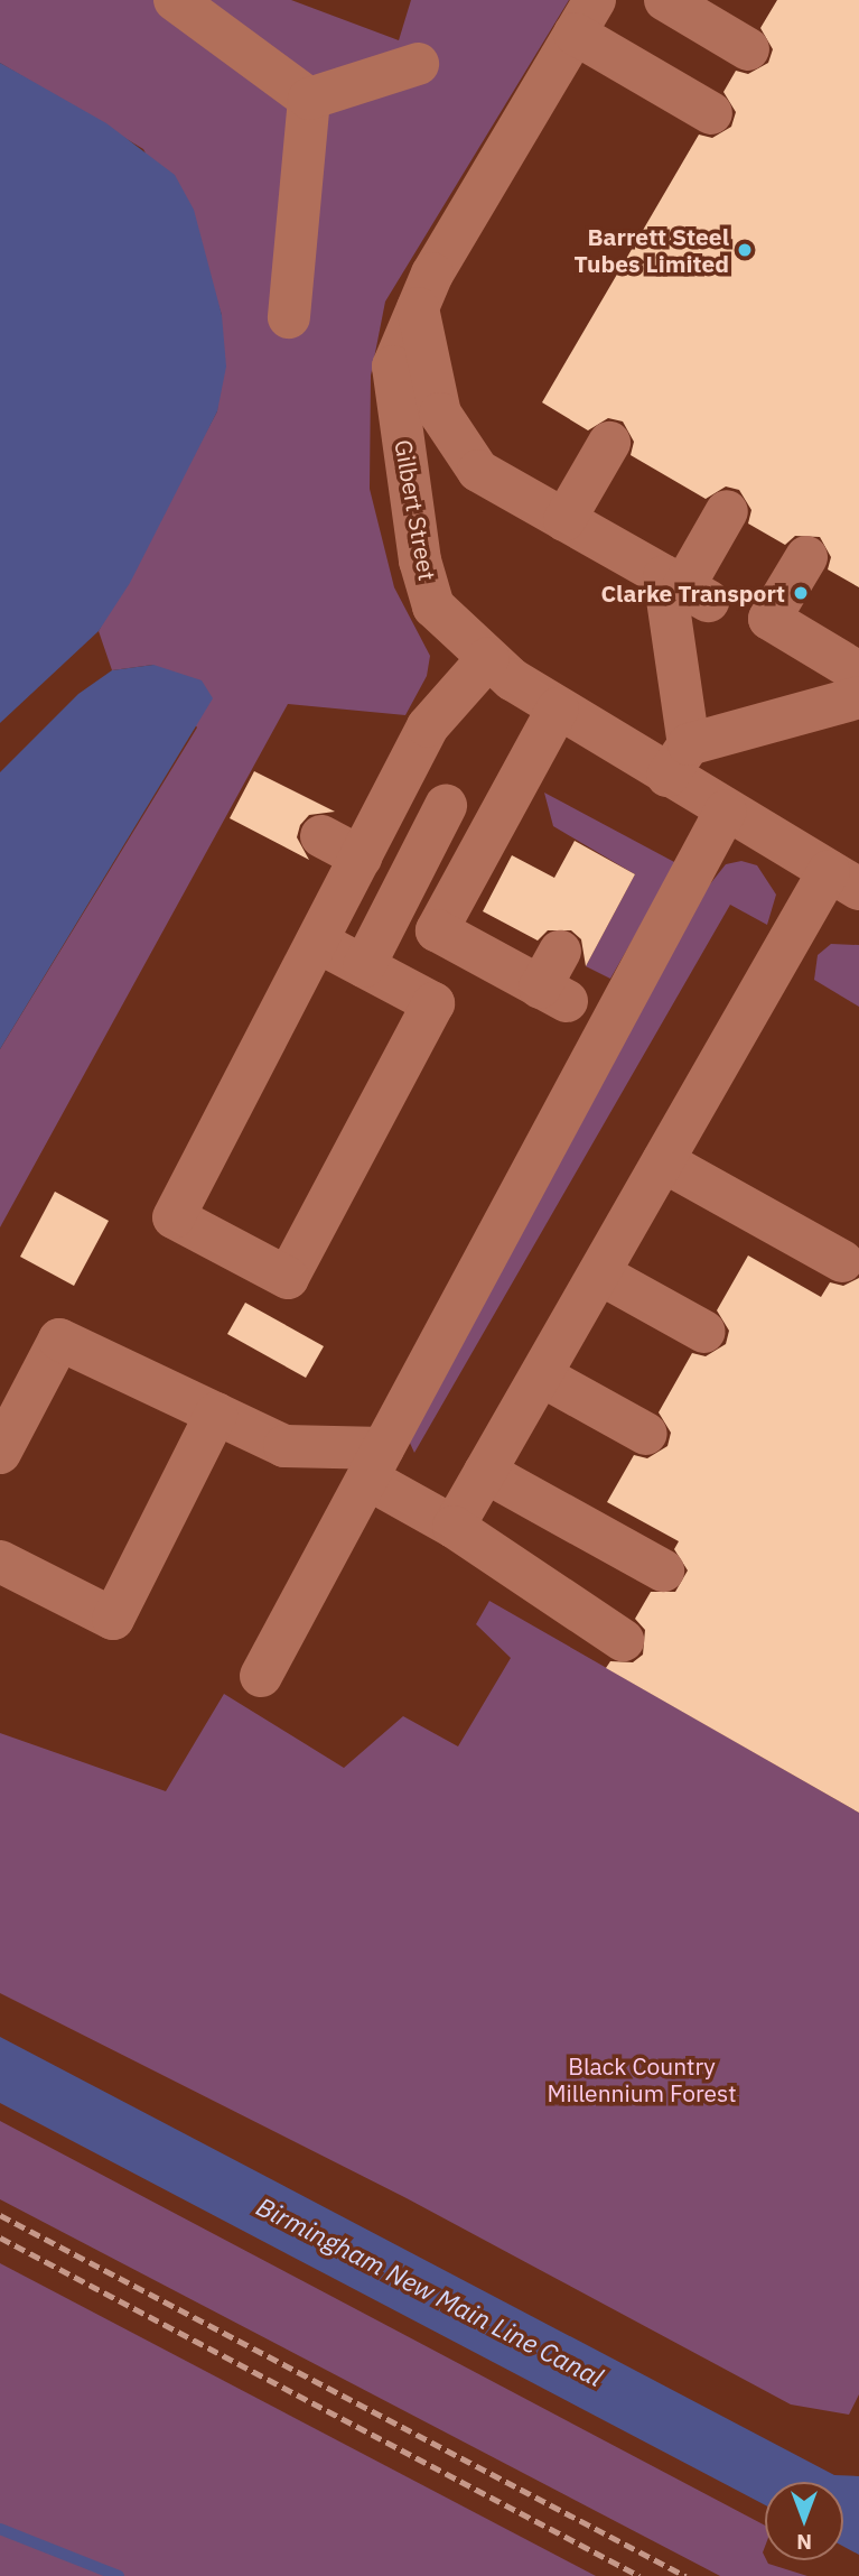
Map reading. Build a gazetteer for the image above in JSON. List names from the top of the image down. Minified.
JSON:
{"streets":{"street":["Gilbert Street"]},"water":["Birmingham New Main Line Canal"],"parks":["Black Country Millennium Forest"],"places":["Barrett Steel Tubes Limited","Clarke Transport"],"north":"bottom"}
